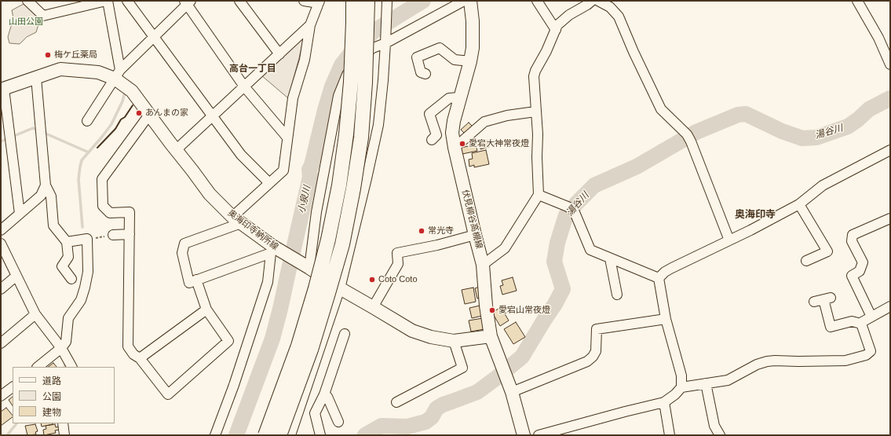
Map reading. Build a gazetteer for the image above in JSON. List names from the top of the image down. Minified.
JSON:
{"streets":{"main road":["伏見柳谷高槻線","奥海印寺納所線"]},"crossings":[["伏見柳谷高槻線","奥海印寺納所線"]],"districts":["高台一丁目","奥海印寺"],"water":["湯谷川","小泉川"],"parks":["山田公園"],"places":["梅ケ丘薬局","あんまの家","愛宕大神常夜燈","常光寺","Coto Coto","愛宕山常夜燈"],"legend":["道路","公園","建物"]}
